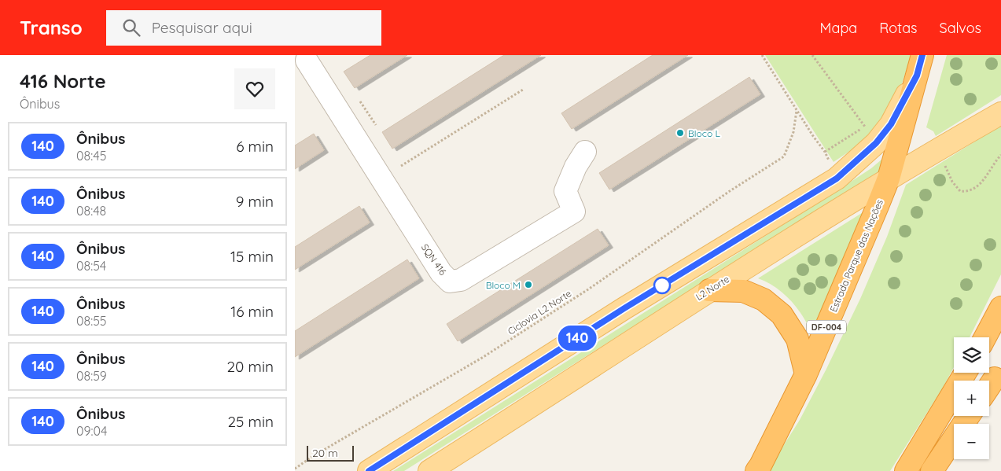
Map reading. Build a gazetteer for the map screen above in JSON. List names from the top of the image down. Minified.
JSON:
{"streets":{"highway":["Estrada Parque das Nações","DF-004"],"main road":["L2 Norte"],"street":["SQN 416"],"path":["Ciclovia L2 Norte"]},"crossings":[["Estrada Parque das Nações","L2 Norte"]],"places":["Bloco L","Bloco M"],"lines":["bus line 140"],"scale_bar":"20 m","page":{"header":"Transo","search":"Pesquisar aqui","nav":["Mapa","Rotas","Salvos"],"heading":["416 Norte","Ônibus"],"on_map":"140","list":[{"mark":"140","name":"Ônibus","note":"08:45","value":"6 min"},{"mark":"140","name":"Ônibus","note":"08:48","value":"9 min"},{"mark":"140","name":"Ônibus","note":"08:54","value":"15 min"},{"mark":"140","name":"Ônibus","note":"08:55","value":"16 min"},{"mark":"140","name":"Ônibus","note":"08:59","value":"20 min"},{"mark":"140","name":"Ônibus","note":"09:04","value":"25 min"}],"map_buttons":["+","−"],"scale":"20 m"}}
